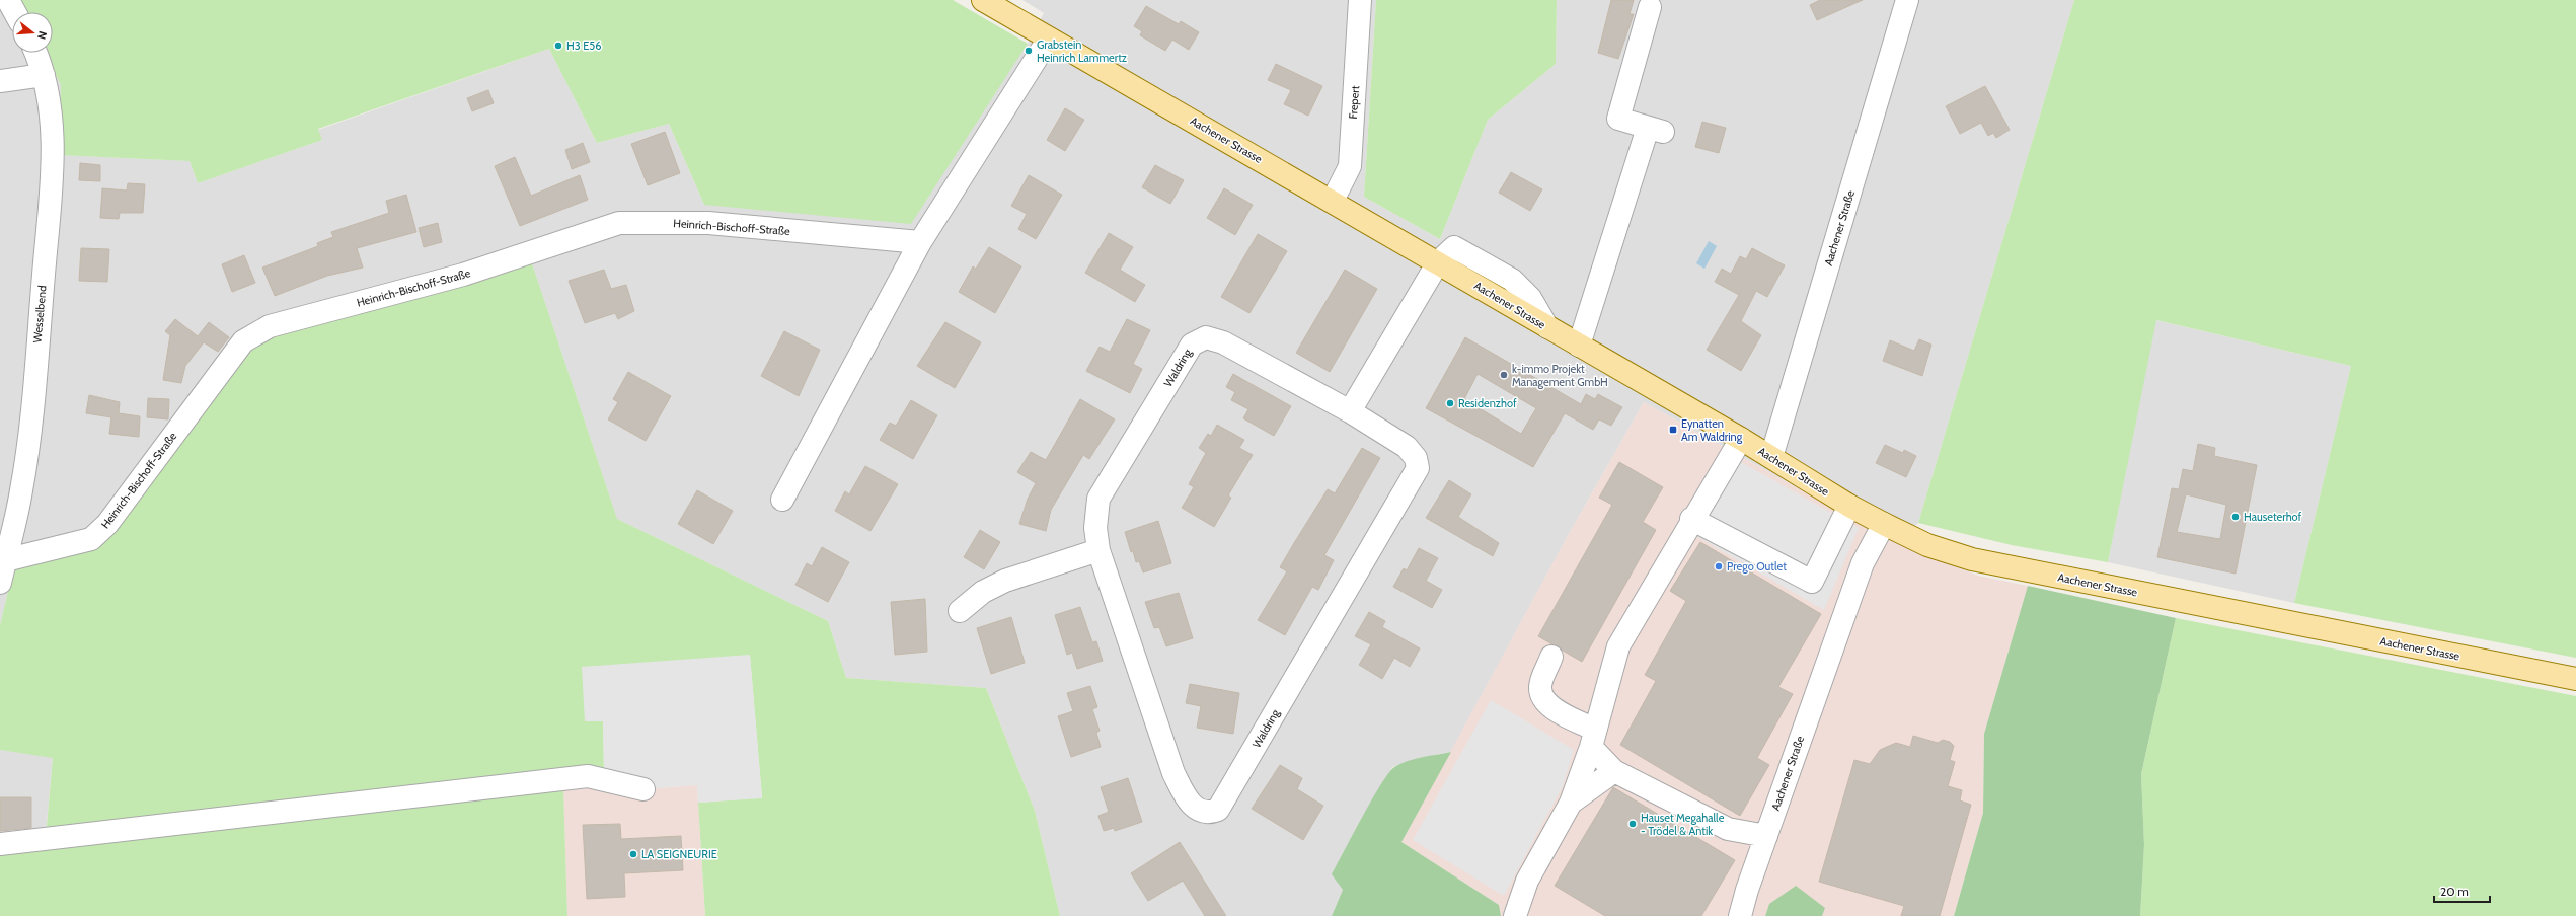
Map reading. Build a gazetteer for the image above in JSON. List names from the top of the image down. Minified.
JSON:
{"streets":{"main road":["Aachener Strasse"],"street":["Frepert","Heinrich-Bischoff-Straße","Aachener Straße","Wesselbend","Waldring"]},"crossings":[["Frepert","Aachener Strasse"],["Aachener Strasse","Aachener Straße"],["Heinrich-Bischoff-Straße","Wesselbend"]],"places":{"other":["H3 E56","Grabstein Heinrich Lammertz","k-immo Projekt Management GmbH","Residenzhof","Hauseterhof","Prego Outlet","Hauset Megahalle - Trödel & Antik","LA SEIGNEURIE"],"transit":["Eynatten Am Waldring"]},"scale_bar":"20 m","north":"right"}
